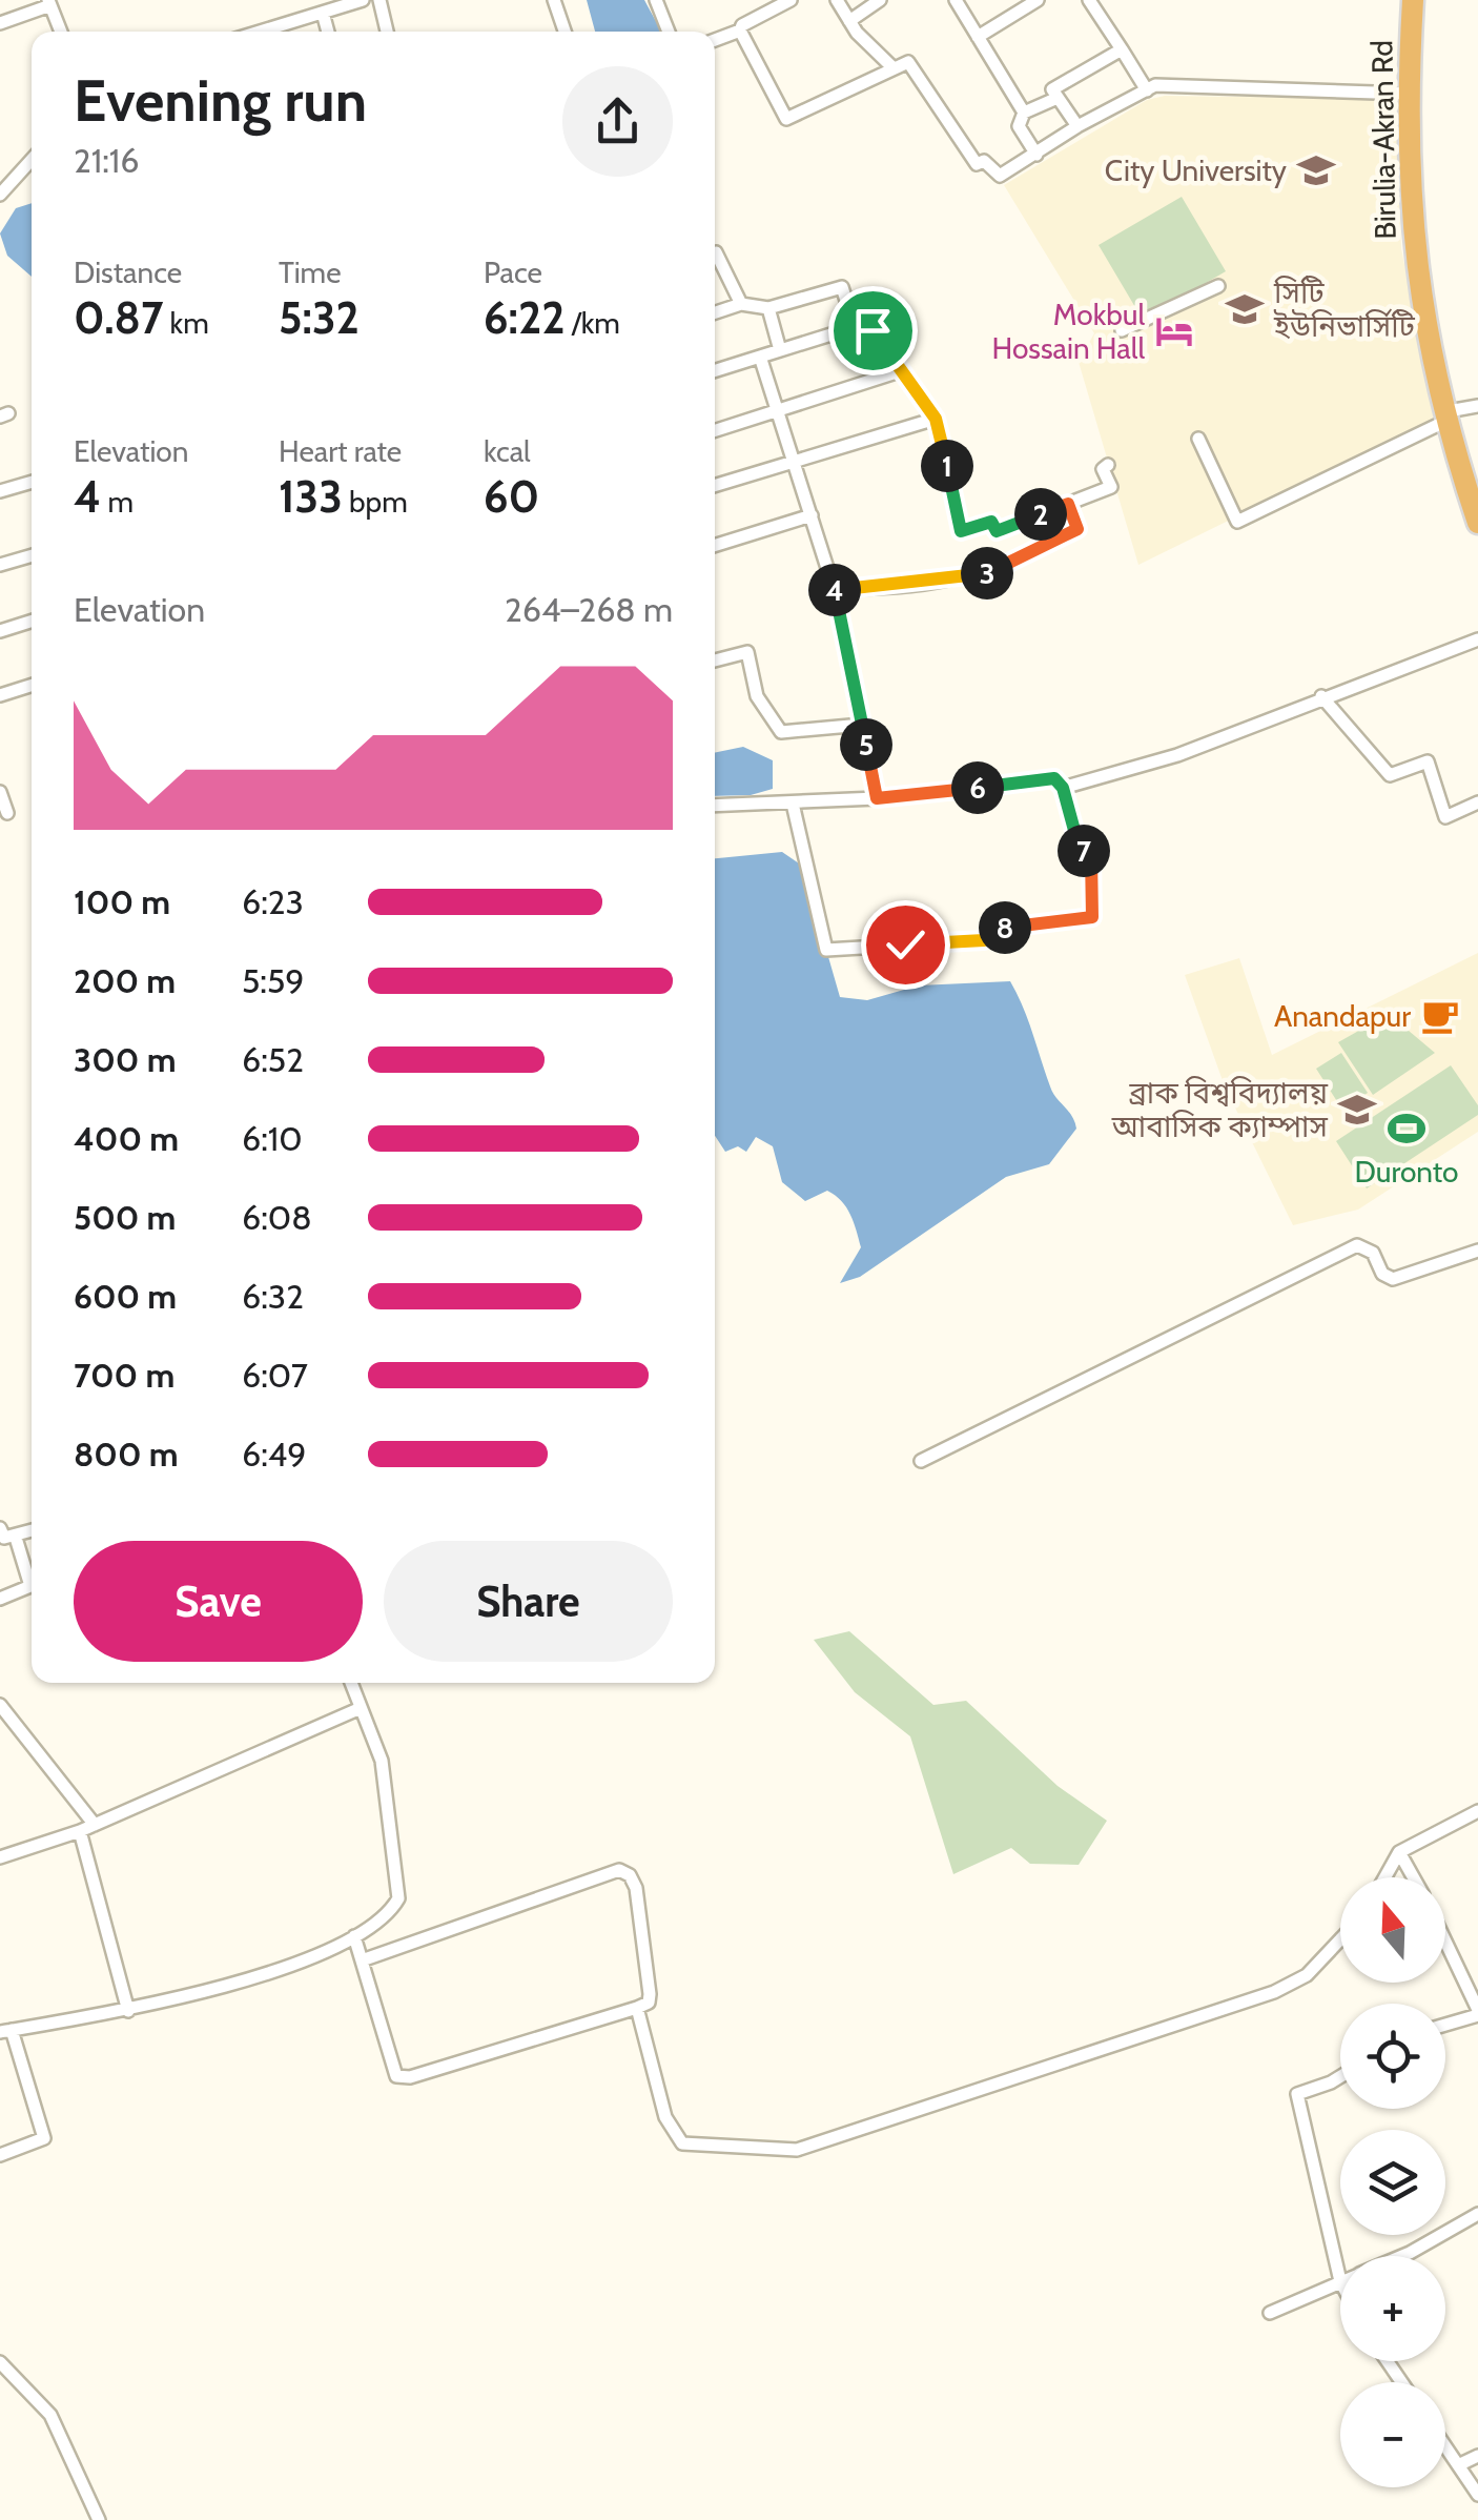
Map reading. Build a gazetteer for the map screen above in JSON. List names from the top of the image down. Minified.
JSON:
{"streets":{"highway":["Birulia-Akran Rd"]},"places":{"school or university":["City University","সিটি ইউনিভার্সিটি","ব্রাক বিশ্ববিদ্যালয় আবাসিক ক্যাম্পাস"],"hotel":["Mokbul Hossain Hall"],"cafe":["Anandapur"],"sports":["Duronto"]},"north":"top","page":{"heading":["Evening run","21:16"],"stats":[["Distance","0.87 km"],["Time","5:32"],["Pace","6:22 /km"],["Elevation","4 m"],["Heart rate","133 bpm"],["kcal","60"]],"pins":["1","2","3","4","5","6","7","8"],"chart":["Elevation","264–268 m"],"list":[{"name":"100 m","note":"6:23"},{"name":"200 m","note":"5:59"},{"name":"300 m","note":"6:52"},{"name":"400 m","note":"6:10"},{"name":"500 m","note":"6:08"},{"name":"600 m","note":"6:32"},{"name":"700 m","note":"6:07"},{"name":"800 m","note":"6:49"}],"buttons":["Save","Share"],"map_buttons":["+","−"]}}
